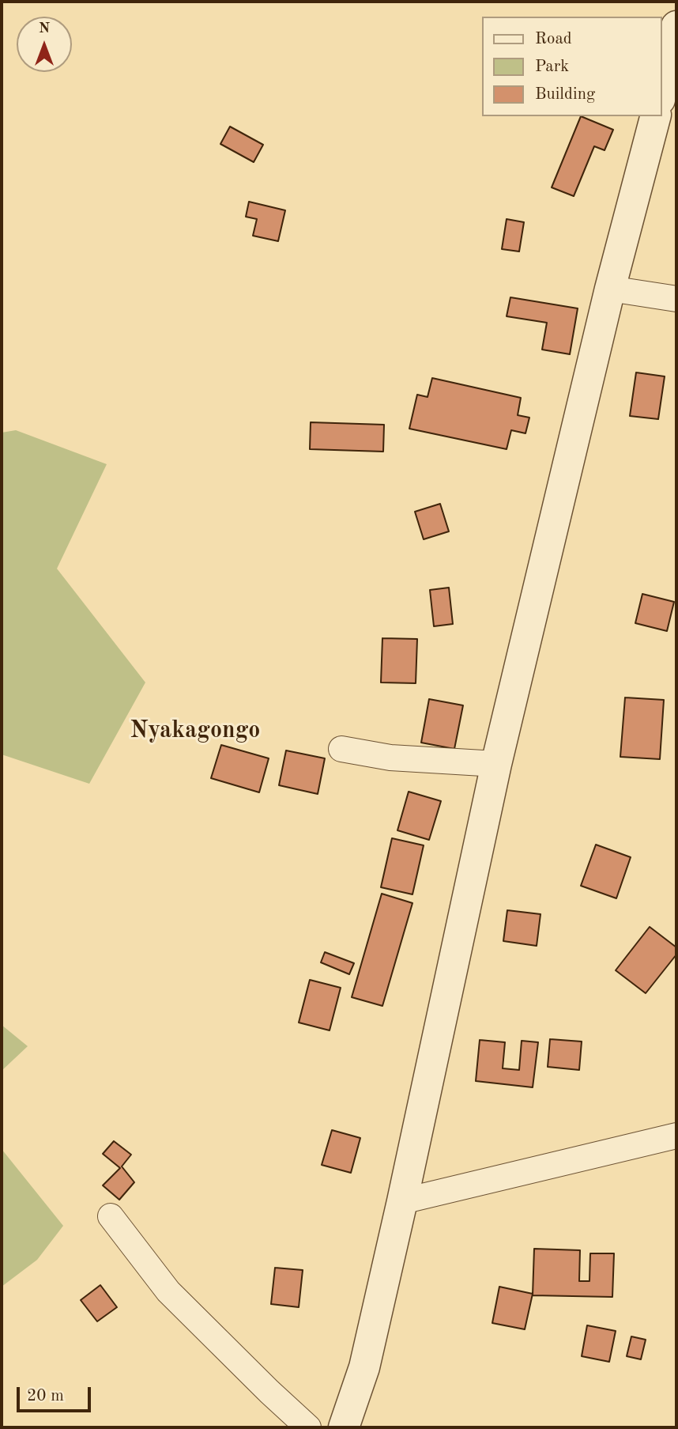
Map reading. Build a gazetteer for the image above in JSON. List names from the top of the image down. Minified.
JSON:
{"districts":["Nyakagongo"],"legend":["Road","Park","Building"],"scale_bar":"20 m","north":"top"}
